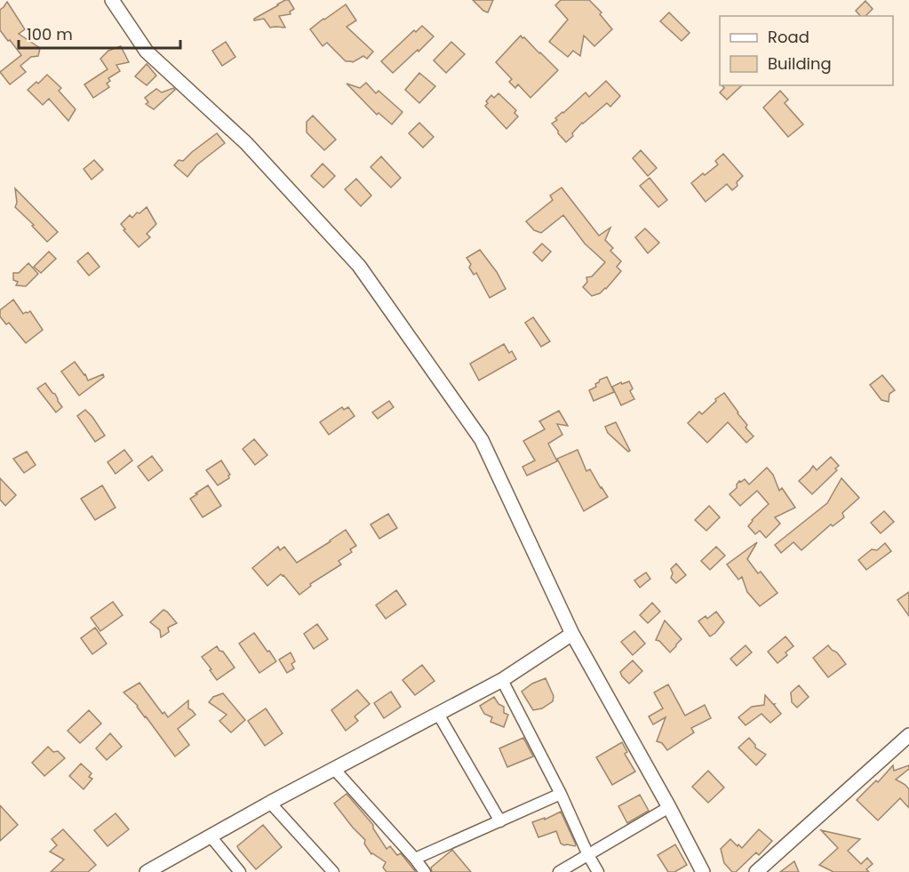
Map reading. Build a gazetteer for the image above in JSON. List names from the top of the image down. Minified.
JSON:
{"legend":["Road","Building"],"scale_bar":"100 m"}
